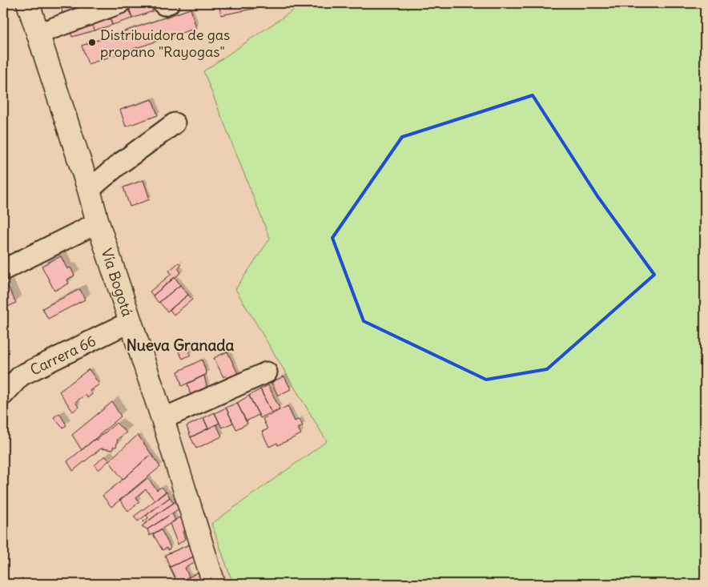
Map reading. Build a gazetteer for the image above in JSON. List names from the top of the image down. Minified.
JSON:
{"streets":{"main road":["Vía Bogotá"],"street":["Carrera 66"]},"crossings":[["Vía Bogotá","Carrera 66"]],"districts":["Nueva Granada"],"places":["Distribuidora de gas propano \"Rayogas\""]}
